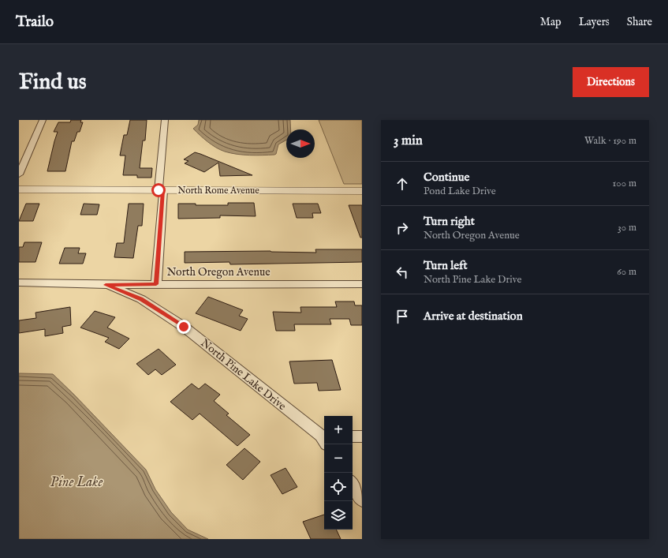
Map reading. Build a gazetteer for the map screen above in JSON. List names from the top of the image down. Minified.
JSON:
{"streets":{"street":["North Rome Avenue","North Oregon Avenue","North Pine Lake Drive"]},"crossings":[["North Oregon Avenue","North Pine Lake Drive"]],"water":["Pine Lake"],"north":"right","page":{"header":"Trailo","nav":["Map","Layers","Share"],"buttons":"Directions","title":"Find us","heading":["3 min","Walk · 190 m"],"list":[["Continue","Pond Lake Drive","100 m"],["Turn right","North Oregon Avenue","30 m"],["Turn left","North Pine Lake Drive","60 m"],"Arrive at destination"],"map_buttons":["+","−"]}}
